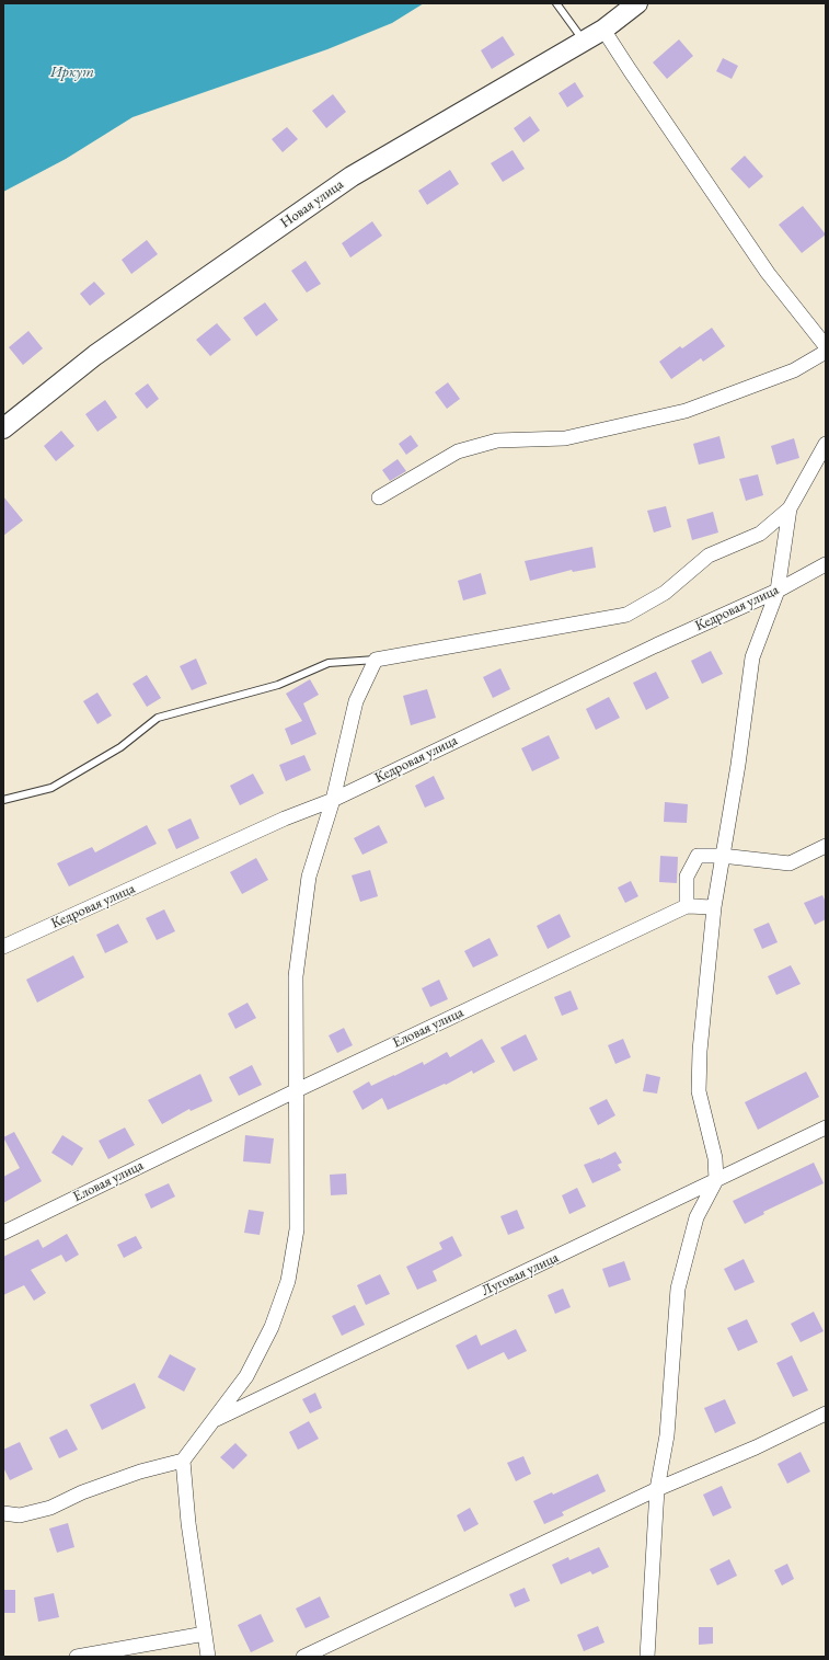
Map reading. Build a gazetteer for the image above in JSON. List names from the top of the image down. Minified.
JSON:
{"streets":{"street":["Новая улица","Кедровая улица","Еловая улица","Луговая улица"]},"water":["Иркут"]}
